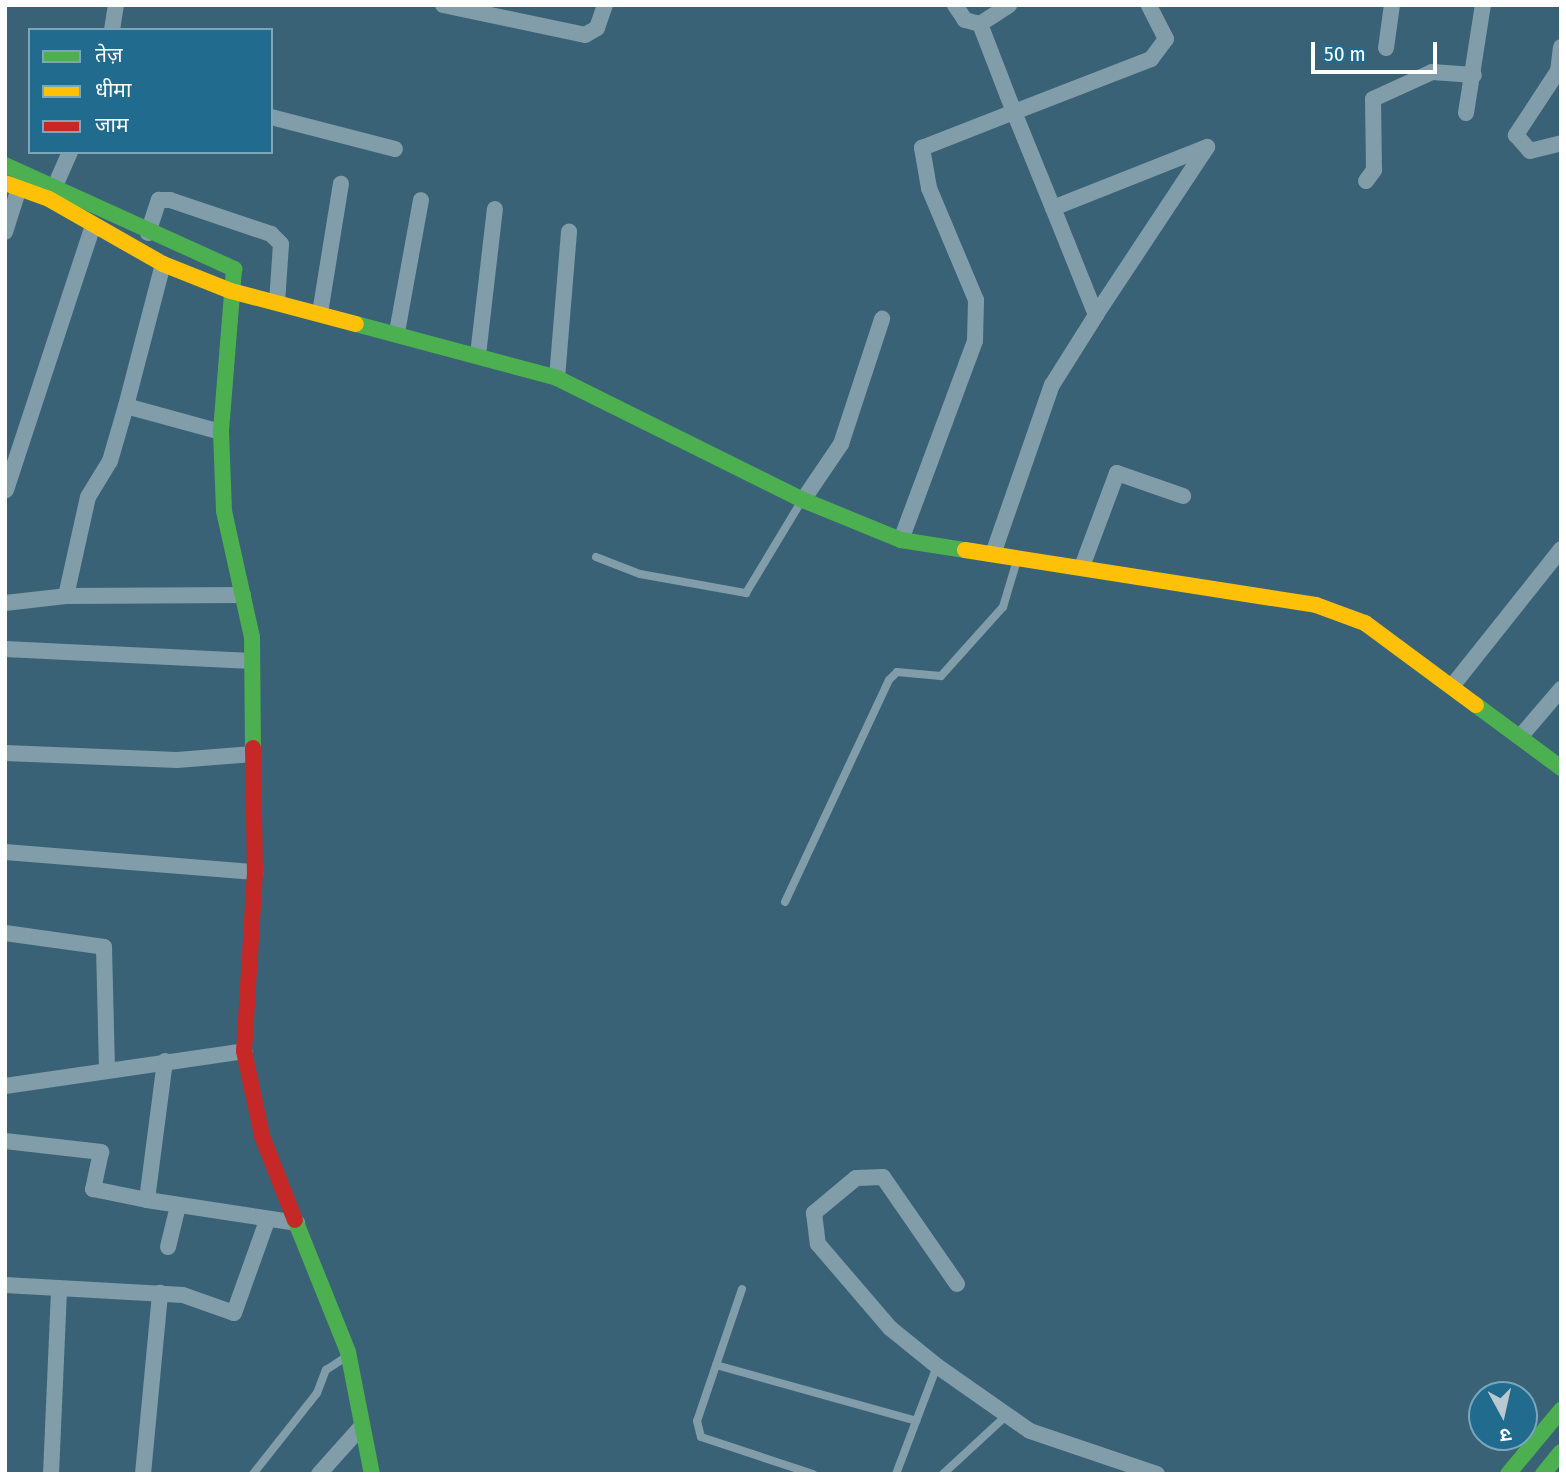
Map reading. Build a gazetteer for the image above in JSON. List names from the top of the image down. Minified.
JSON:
{"legend":["तेज़","धीमा","जाम"],"scale_bar":"50 m","north":"bottom"}
